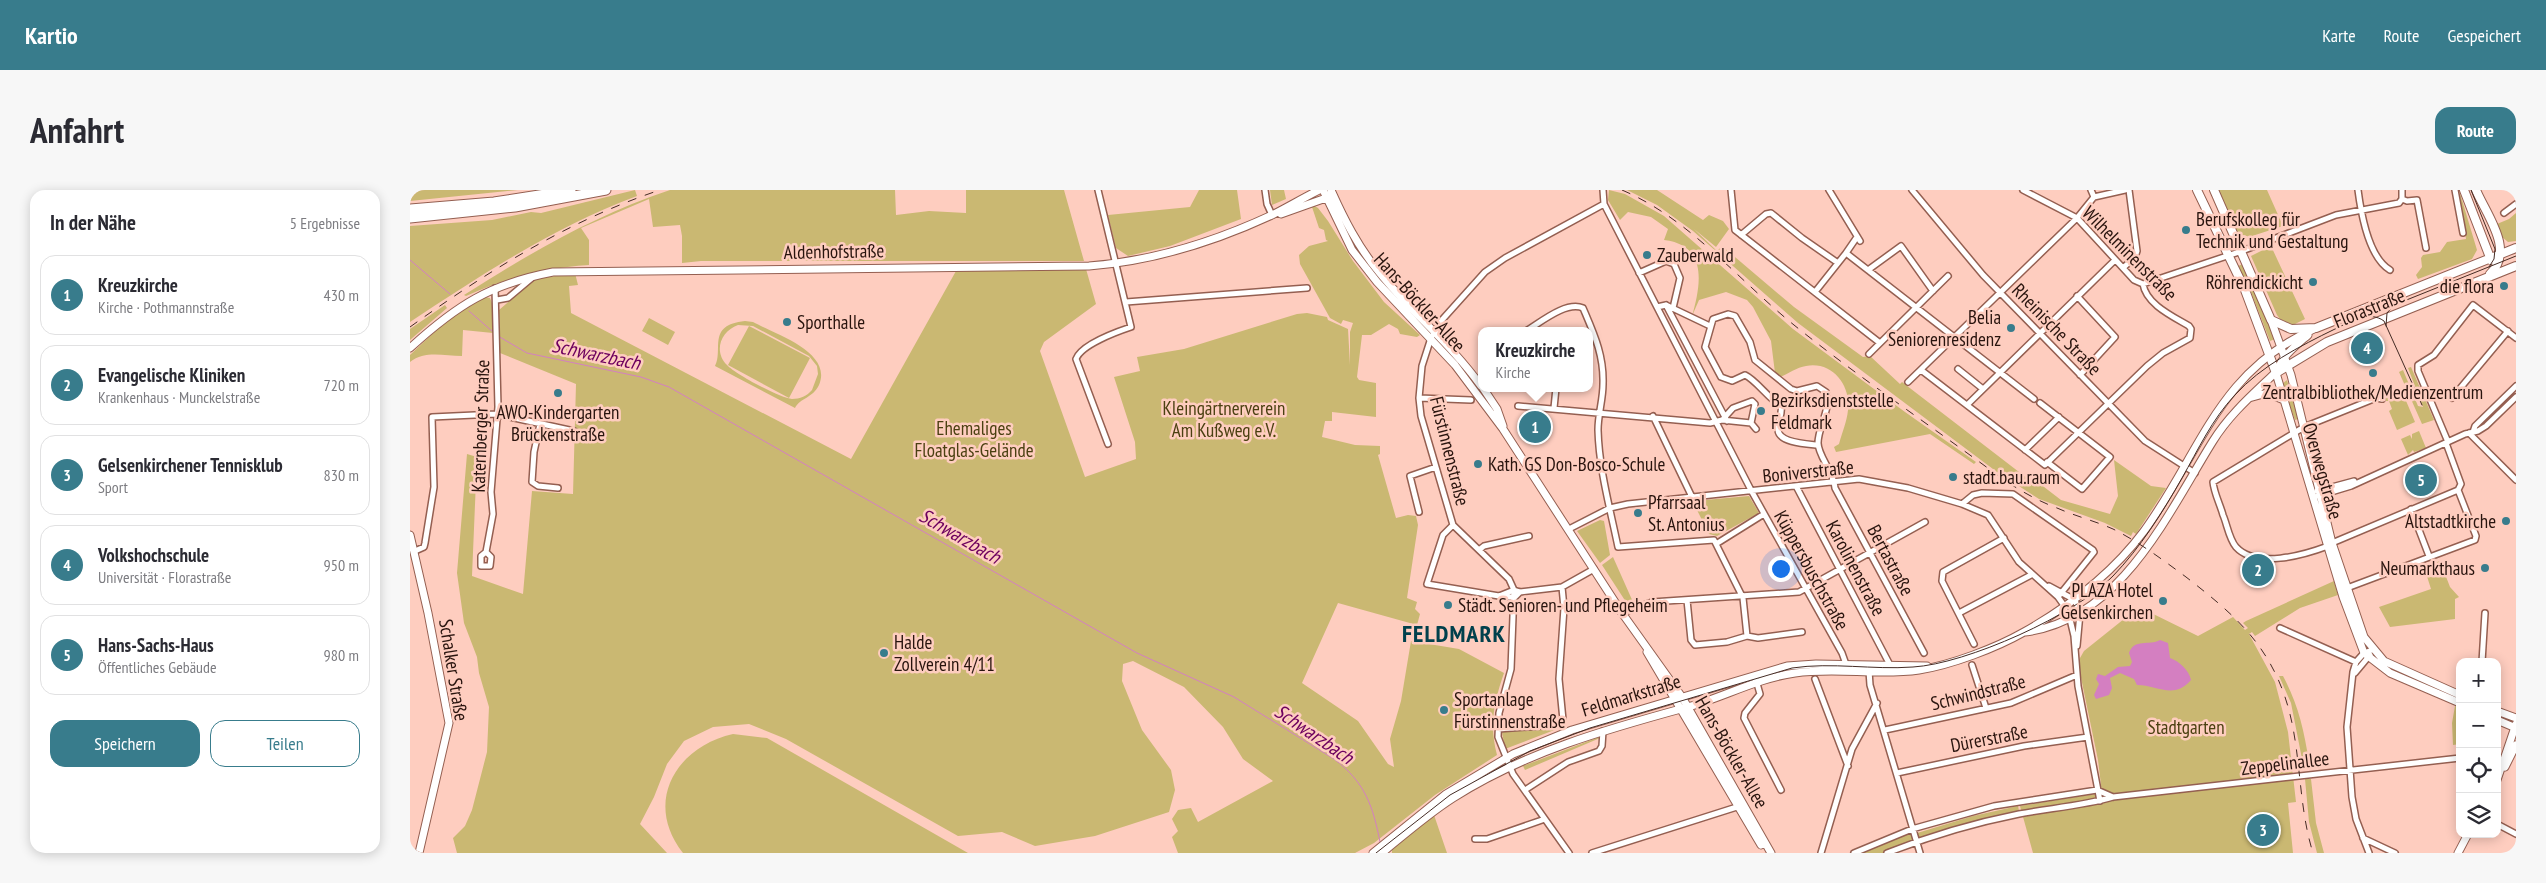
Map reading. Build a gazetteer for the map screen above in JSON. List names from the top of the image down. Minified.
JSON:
{"streets":{"main road":["Aldenhofstraße","Hans-Böckler-Allee","Florastraße","Overwegstraße","Schalker Straße","Feldmarkstraße"],"street":["Wilhelminenstraße","Rheinische Straße","Katernberger Straße","Fürstinnenstraße","Boniverstraße","Bertastraße","Karolinenstraße","Küppersbuschstraße","Schwindstraße","Dürerstraße","Zeppelinallee"]},"crossings":[["Aldenhofstraße","Hans-Böckler-Allee"],["Aldenhofstraße","Katernberger Straße"],["Wilhelminenstraße","Rheinische Straße"],["Hans-Böckler-Allee","Fürstinnenstraße"],["Hans-Böckler-Allee","Boniverstraße"],["Hans-Böckler-Allee","Feldmarkstraße"],["Florastraße","Rheinische Straße"],["Florastraße","Overwegstraße"],["Florastraße","Feldmarkstraße"],["Fürstinnenstraße","Küppersbuschstraße"],["Fürstinnenstraße","Feldmarkstraße"],["Boniverstraße","Bertastraße"],["Boniverstraße","Karolinenstraße"],["Boniverstraße","Küppersbuschstraße"],["Boniverstraße","Feldmarkstraße"],["Küppersbuschstraße","Feldmarkstraße"]],"districts":["FELDMARK"],"water":["Schwarzbach"],"parks":["Kleingärtnerverein Am Kußweg e.V.","Ehemaliges Floatglas-Gelände","Stadtgarten"],"places":["Berufskolleg für Technik und Gestaltung","Zauberwald","Röhrendickicht","die flora","Sporthalle","Belia Seniorenresidenz","Zentralbibliothek/Medienzentrum","AWO-Kindergarten Brückenstraße","Bezirksdienststelle Feldmark","Kath. GS Don-Bosco-Schule","stadt.bau.raum","Pfarrsaal St. Antonius","Altstadtkirche","Neumarkthaus","PLAZA Hotel Gelsenkirchen","Städt. Senioren- und Pflegeheim","Halde Zollverein 4/11","Sportanlage Fürstinnenstraße"],"page":{"header":"Kartio","nav":["Karte","Route","Gespeichert"],"title":"Anfahrt","buttons":["Route",["Speichern","Teilen"]],"heading":["In der Nähe","5 Ergebnisse"],"list":[{"mark":"1","name":"Kreuzkirche","note":"Kirche · Pothmannstraße","value":"430 m"},{"mark":"2","name":"Evangelische Kliniken","note":"Krankenhaus · Munckelstraße","value":"720 m"},{"mark":"3","name":"Gelsenkirchener Tennisklub","note":"Sport","value":"830 m"},{"mark":"4","name":"Volkshochschule","note":"Universität · Florastraße","value":"950 m"},{"mark":"5","name":"Hans-Sachs-Haus","note":"Öffentliches Gebäude","value":"980 m"}],"popup":["Kreuzkirche","Kirche"],"pins":["4","1","5","2","3"],"map_buttons":["+","−"]}}
